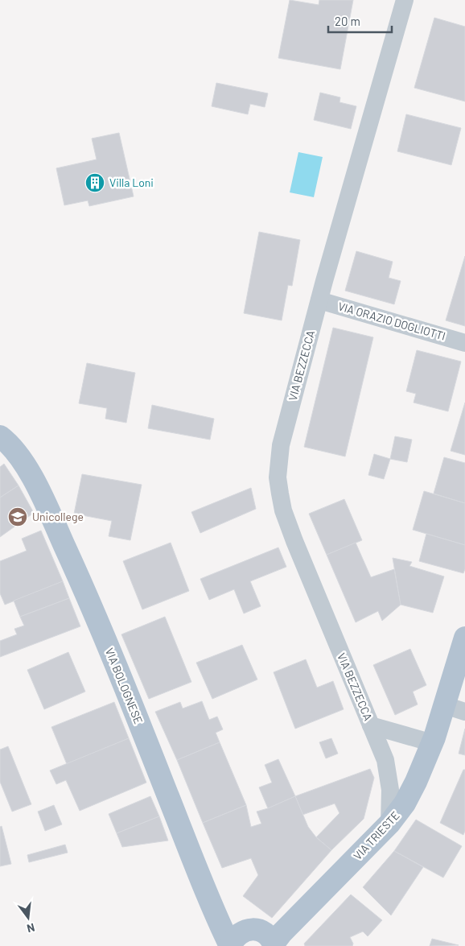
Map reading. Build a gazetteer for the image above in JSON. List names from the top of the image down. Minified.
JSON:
{"streets":{"main road":["VIA BOLOGNESE","VIA TRIESTE"],"street":["VIA ORAZIO DOGLIOTTI","VIA BEZZECCA"]},"crossings":[["VIA ORAZIO DOGLIOTTI","VIA BEZZECCA"],["VIA BEZZECCA","VIA TRIESTE"]],"places":{"building":["Villa Loni"],"school or university":["Unicollege"]},"scale_bar":"20 m","north":"bottom"}
